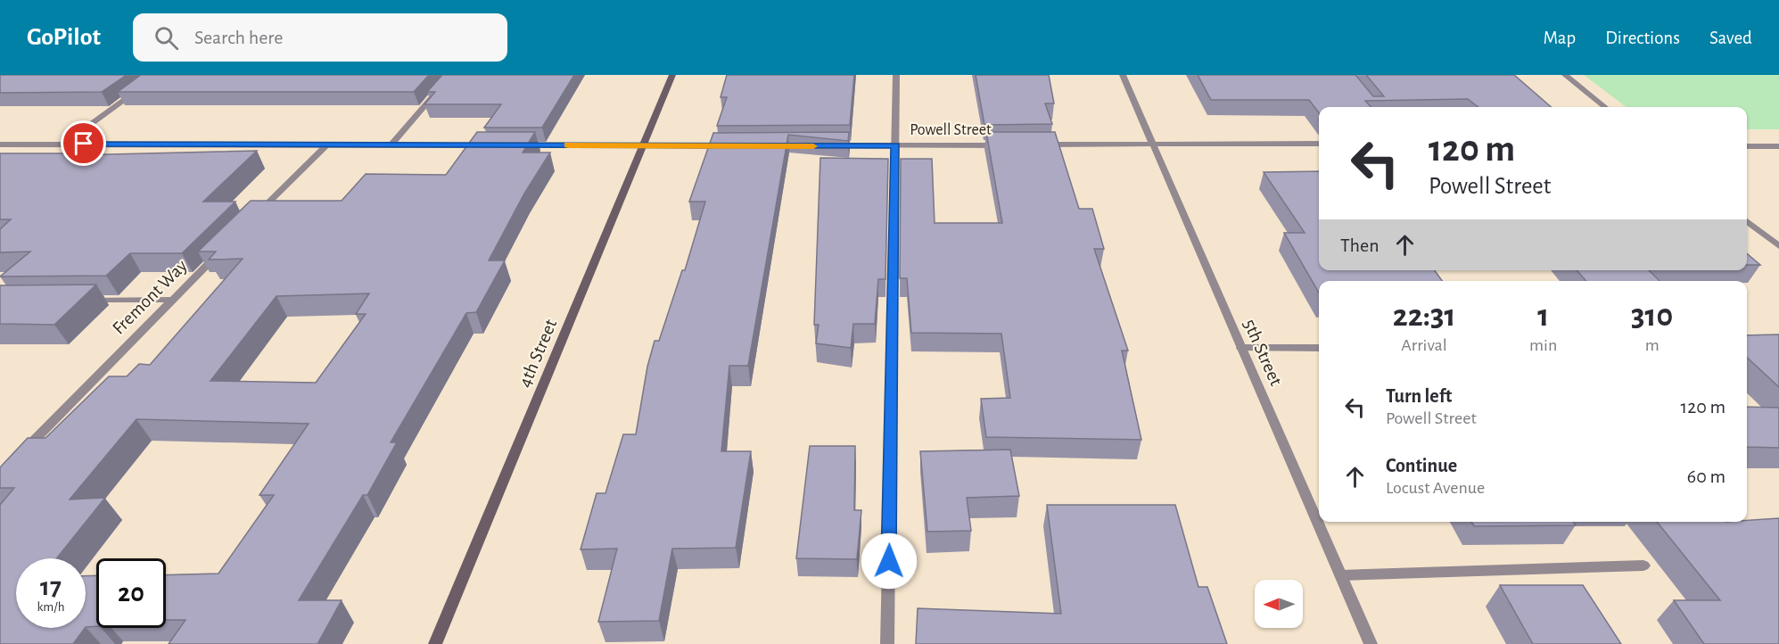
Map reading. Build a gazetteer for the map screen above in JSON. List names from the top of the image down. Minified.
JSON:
{"streets":{"main road":["4th Street"],"street":["Powell Street","Fremont Way","5th Street"]},"north":"left","page":{"header":"GoPilot","search":"Search here","nav":["Map","Directions","Saved"],"turn":["120 m","Powell Street"],"then":"Then","eta":["22:31","Arrival","1","min","310","m"],"list":[{"name":"Turn left","note":"Powell Street","value":"120 m"},{"name":"Continue","note":"Locust Avenue","value":"60 m"}],"speed":"17 km/h","limit":"20"}}
